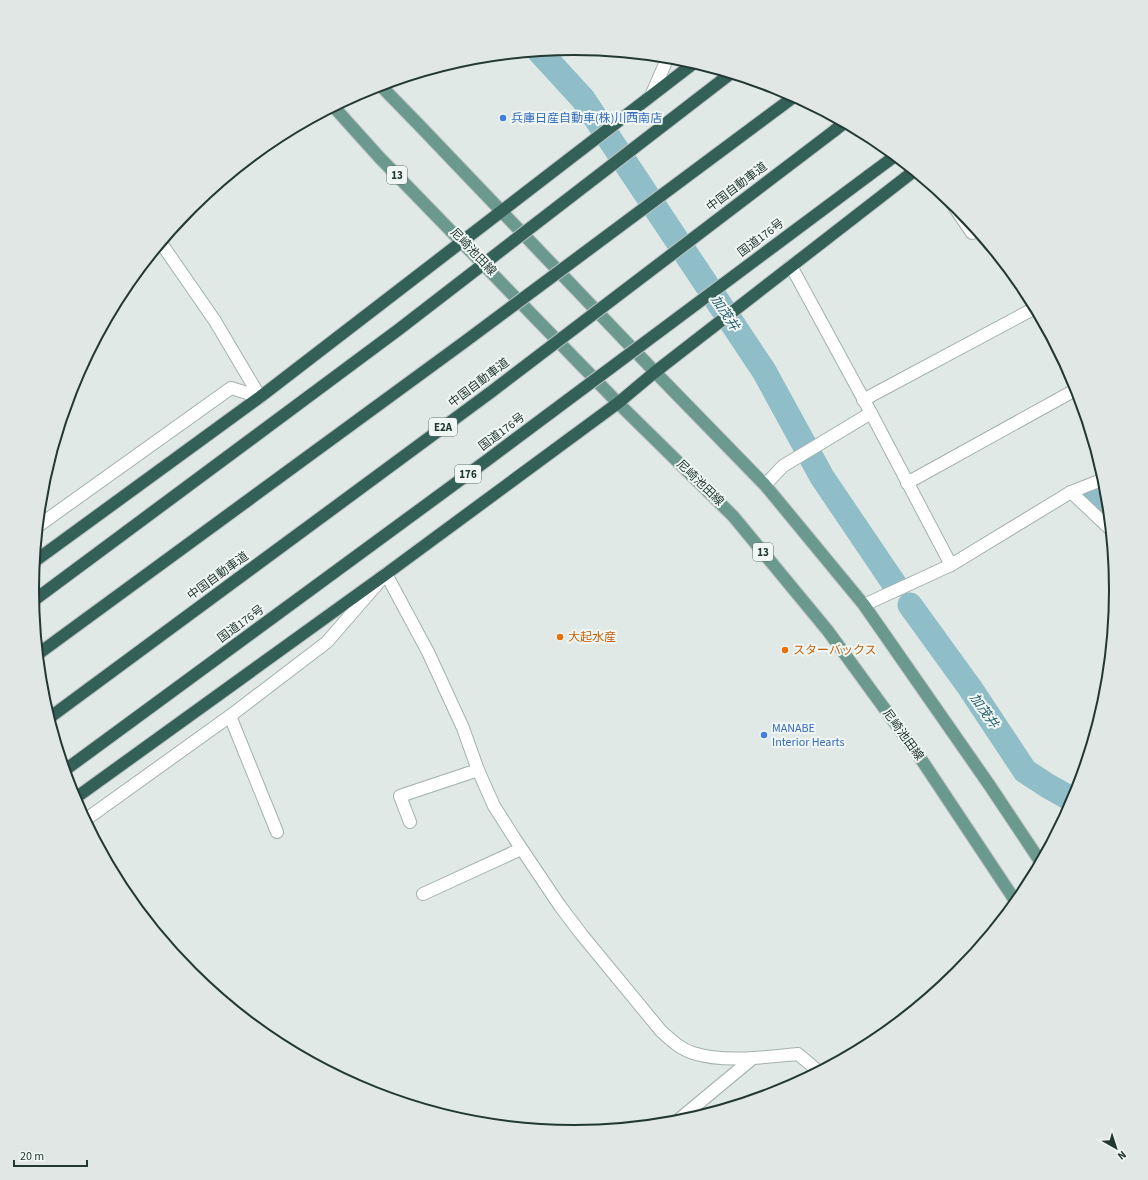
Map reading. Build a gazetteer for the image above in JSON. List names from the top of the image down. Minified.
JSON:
{"streets":{"highway":["中国自動車道","国道176号","E2A","176"],"main road":["13","尼崎池田線"]},"water":["加茂井"],"places":["兵庫日産自動車(株)川西南店","大起水産","スターバックス","MANABE Interior Hearts"],"scale_bar":"20 m","north":"bottom right"}
